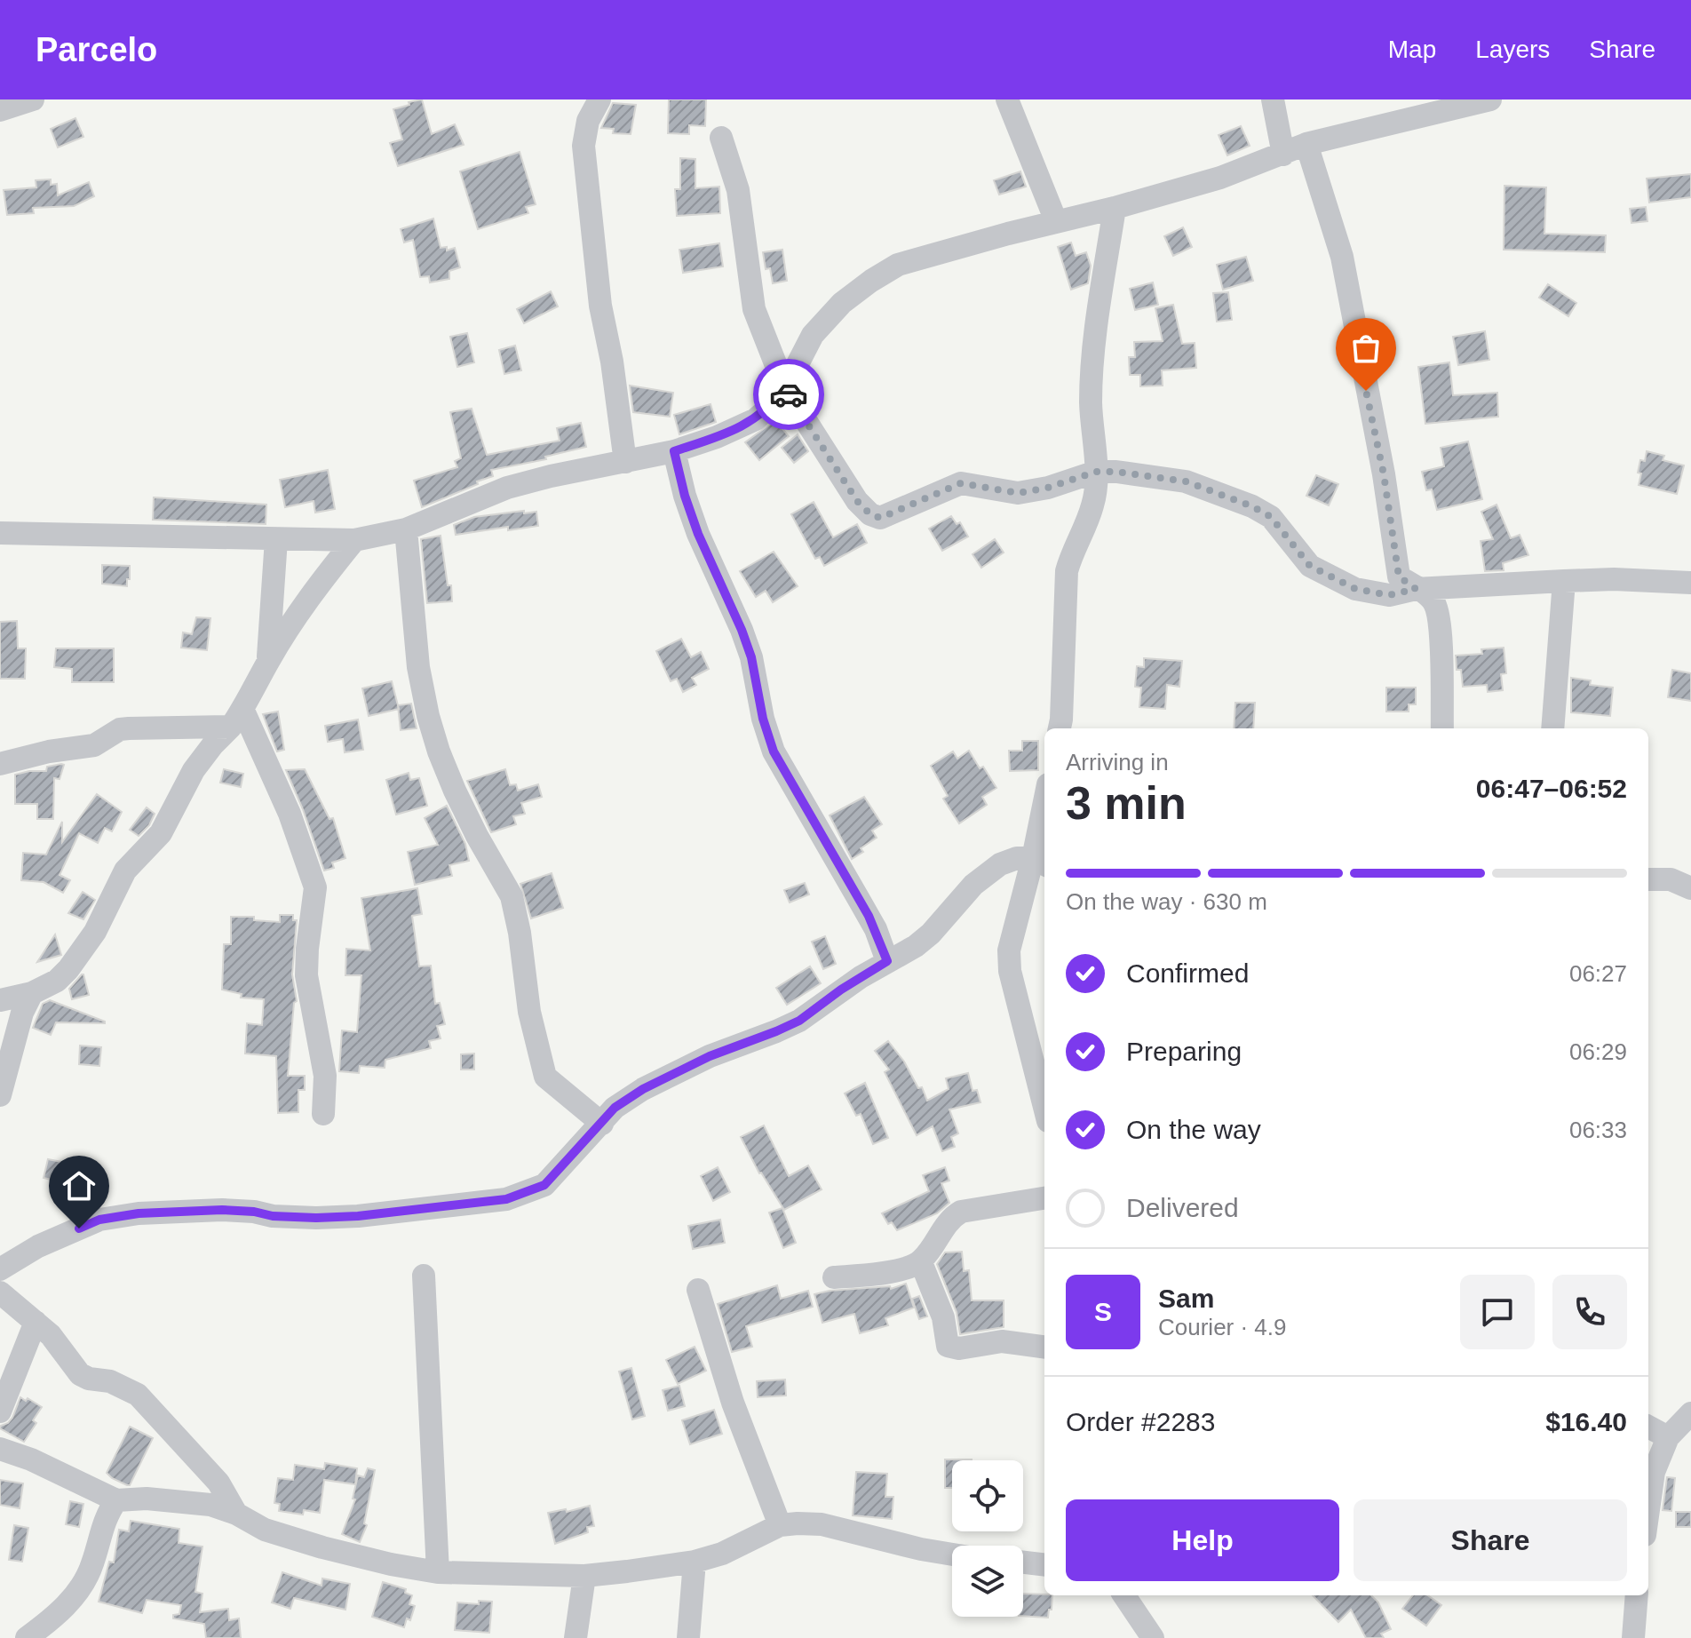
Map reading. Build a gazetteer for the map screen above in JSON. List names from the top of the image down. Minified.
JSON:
{"page":{"header":"Parcelo","nav":["Map","Layers","Share"],"heading":["3 min","Arriving in","06:47–06:52"],"panel":["Sam","Courier · 4.9","Order #2283","$16.40"],"bar":"On the way · 630 m","list":[["Confirmed","06:27"],["Preparing","06:29"],["On the way","06:33"],"Delivered"],"round":"S","buttons":["Help","Share"]}}
